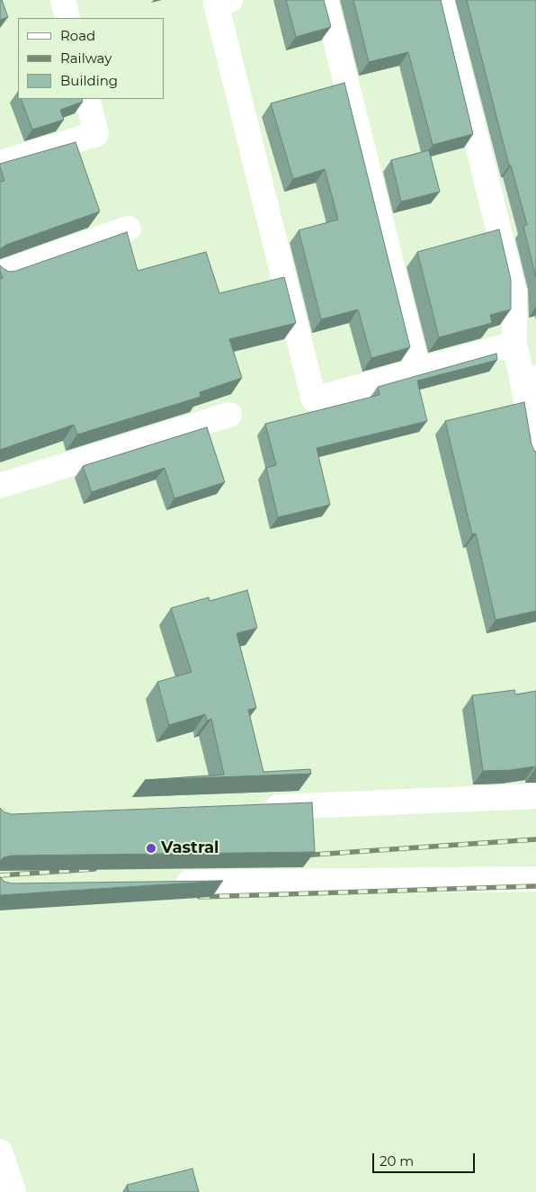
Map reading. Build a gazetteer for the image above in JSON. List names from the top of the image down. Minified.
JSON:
{"places":["Vastral"],"legend":["Road","Railway","Building"],"scale_bar":"20 m"}
